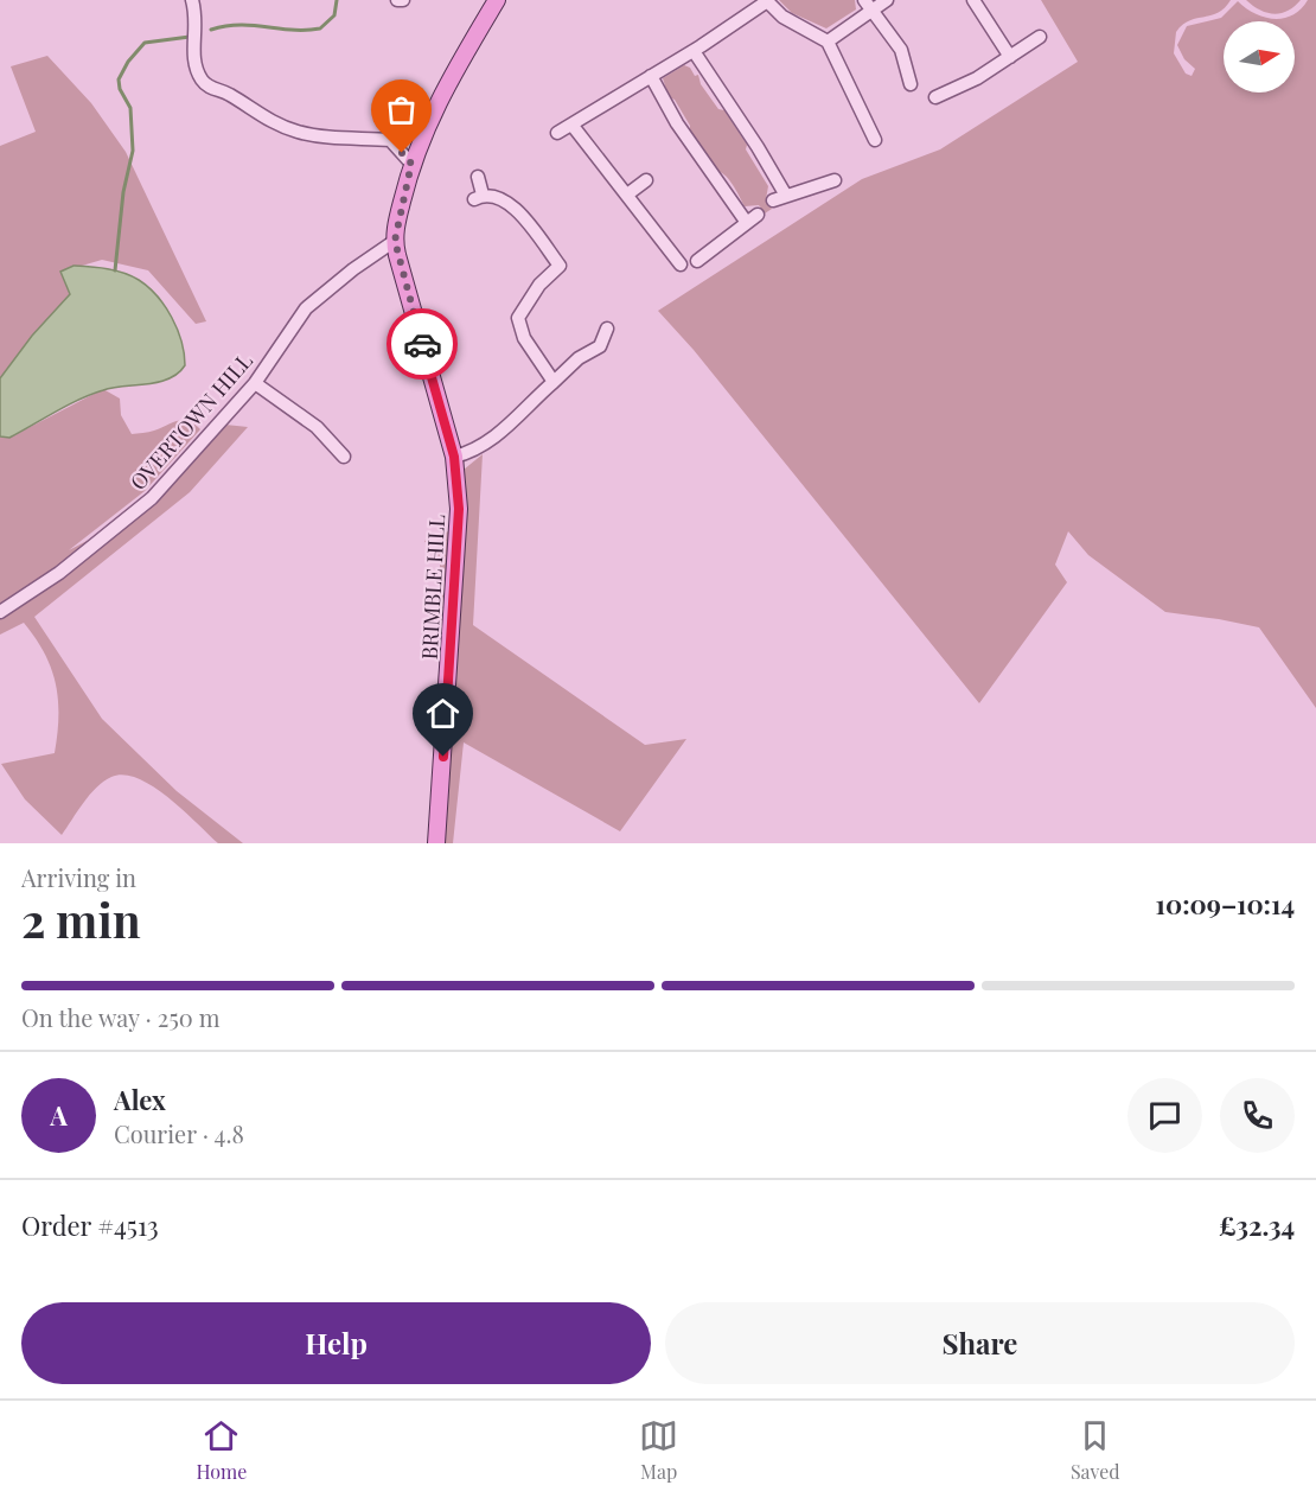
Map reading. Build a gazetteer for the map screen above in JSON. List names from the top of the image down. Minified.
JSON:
{"streets":{"main road":["BRIMBLE HILL"],"street":["OVERTOWN HILL"]},"crossings":[["OVERTOWN HILL","BRIMBLE HILL"]],"north":"right","page":{"heading":["2 min","Arriving in","10:09–10:14"],"panel":["Alex","Courier · 4.8","Order #4513","£32.34"],"bar":"On the way · 250 m","round":"A","buttons":["Help","Share"],"tabs":["Home","Map","Saved"]}}
